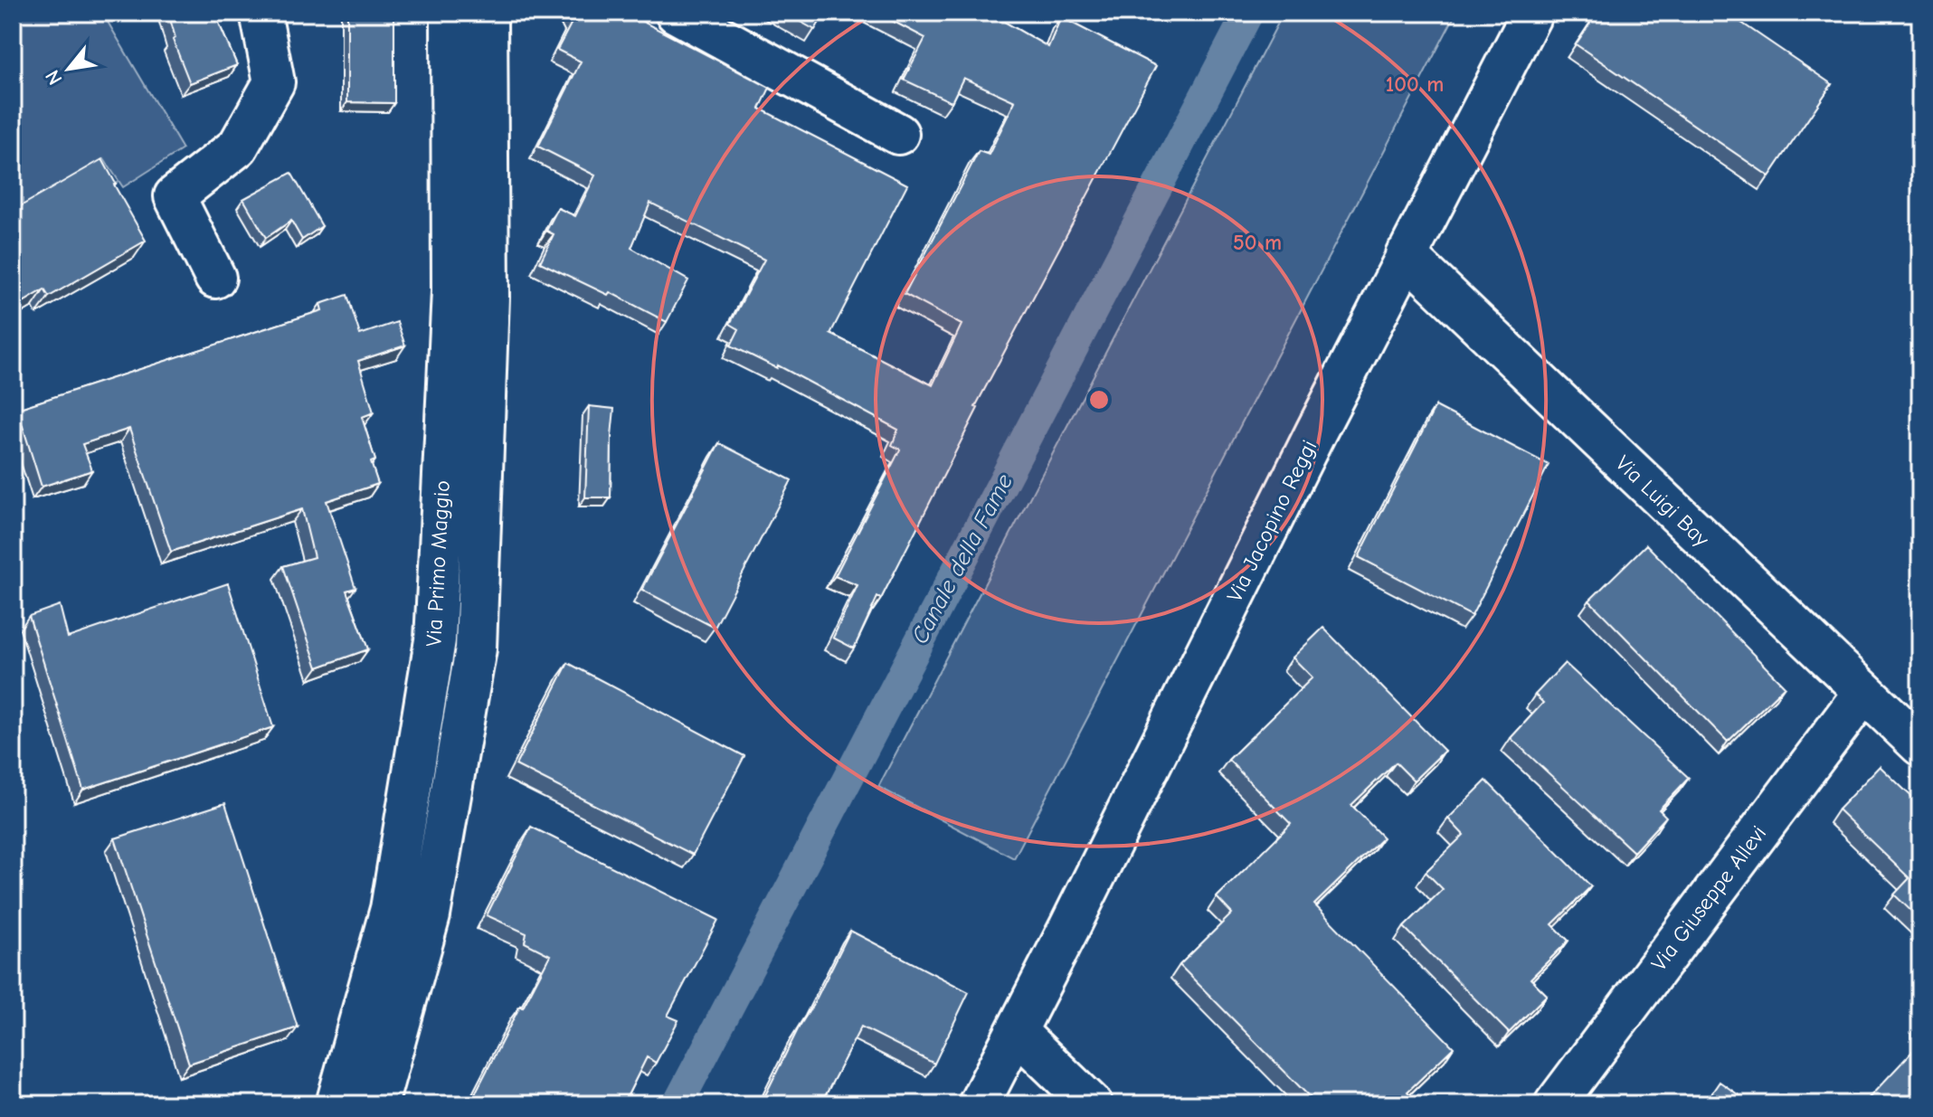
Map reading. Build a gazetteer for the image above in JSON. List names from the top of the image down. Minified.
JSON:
{"streets":{"street":["Via Luigi Bay","Via Jacopino Reggi","Via Primo Maggio","Via Giuseppe Allevi"]},"crossings":[["Via Luigi Bay","Via Jacopino Reggi"],["Via Luigi Bay","Via Giuseppe Allevi"]],"water":["Canale della Fame"],"north":"bottom left","rings":["100 m","50 m"]}
